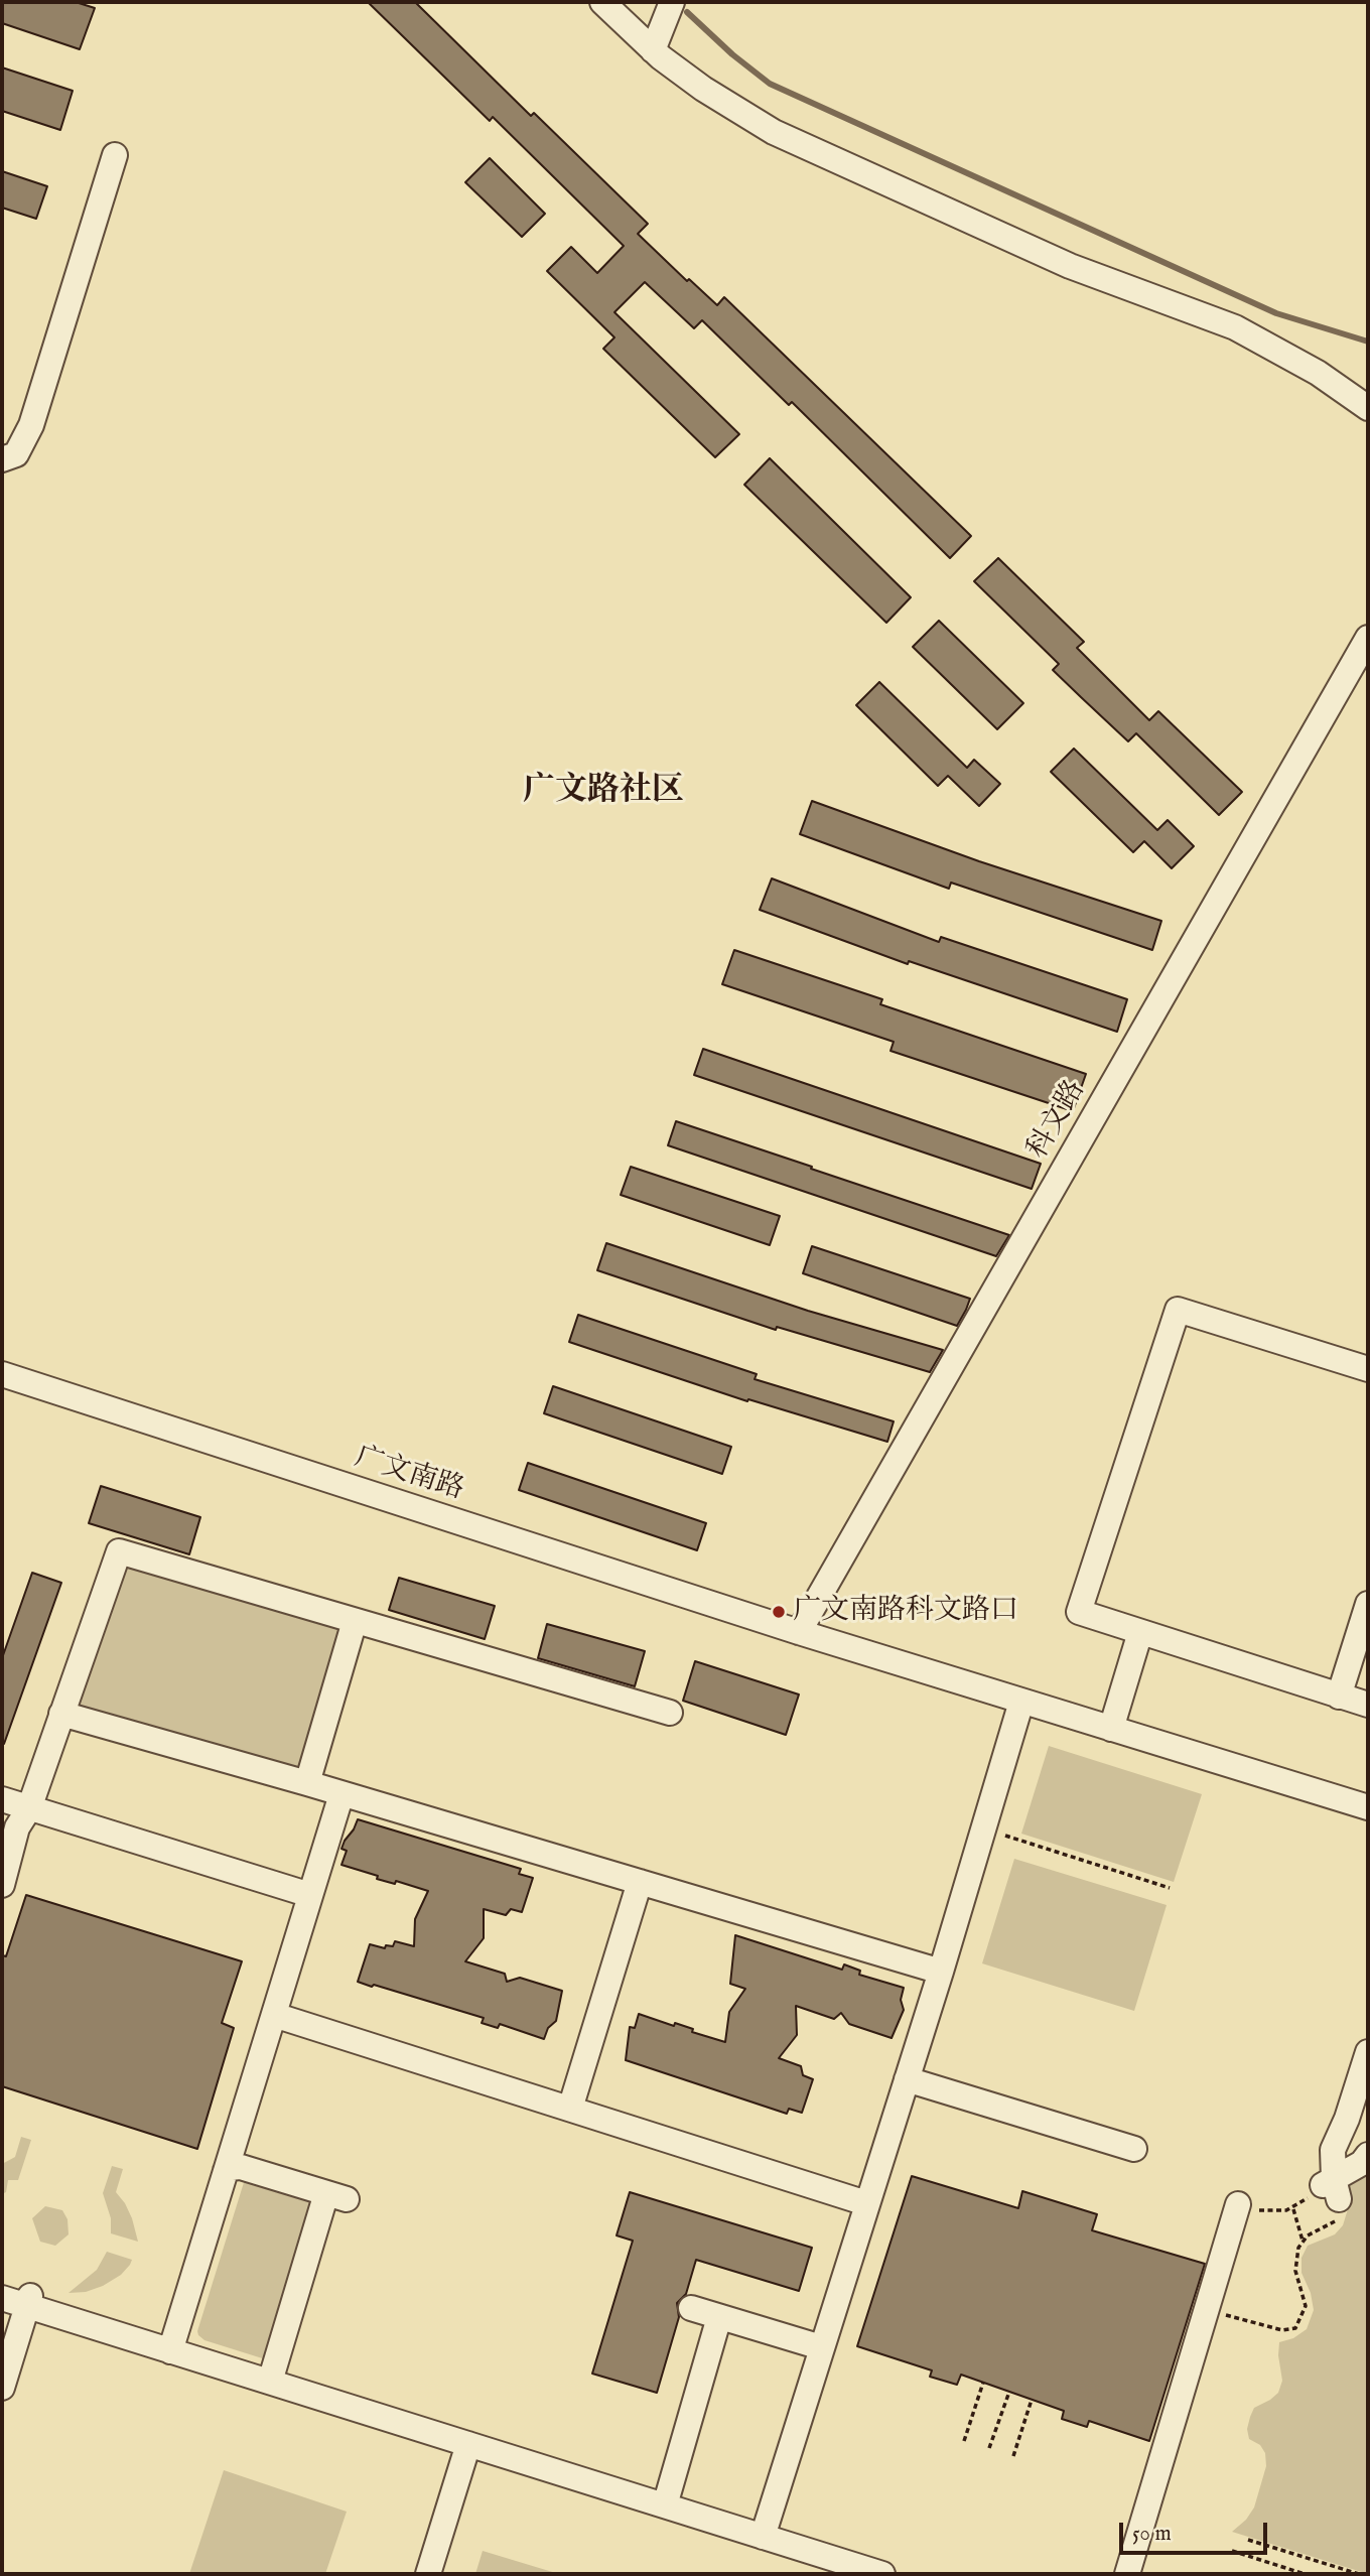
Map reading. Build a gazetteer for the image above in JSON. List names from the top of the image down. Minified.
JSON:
{"streets":{"street":["科文路","广文南路"]},"crossings":[["科文路","广文南路"]],"districts":["广文路社区"],"places":["广文南路科文路口"],"scale_bar":"50 m"}
